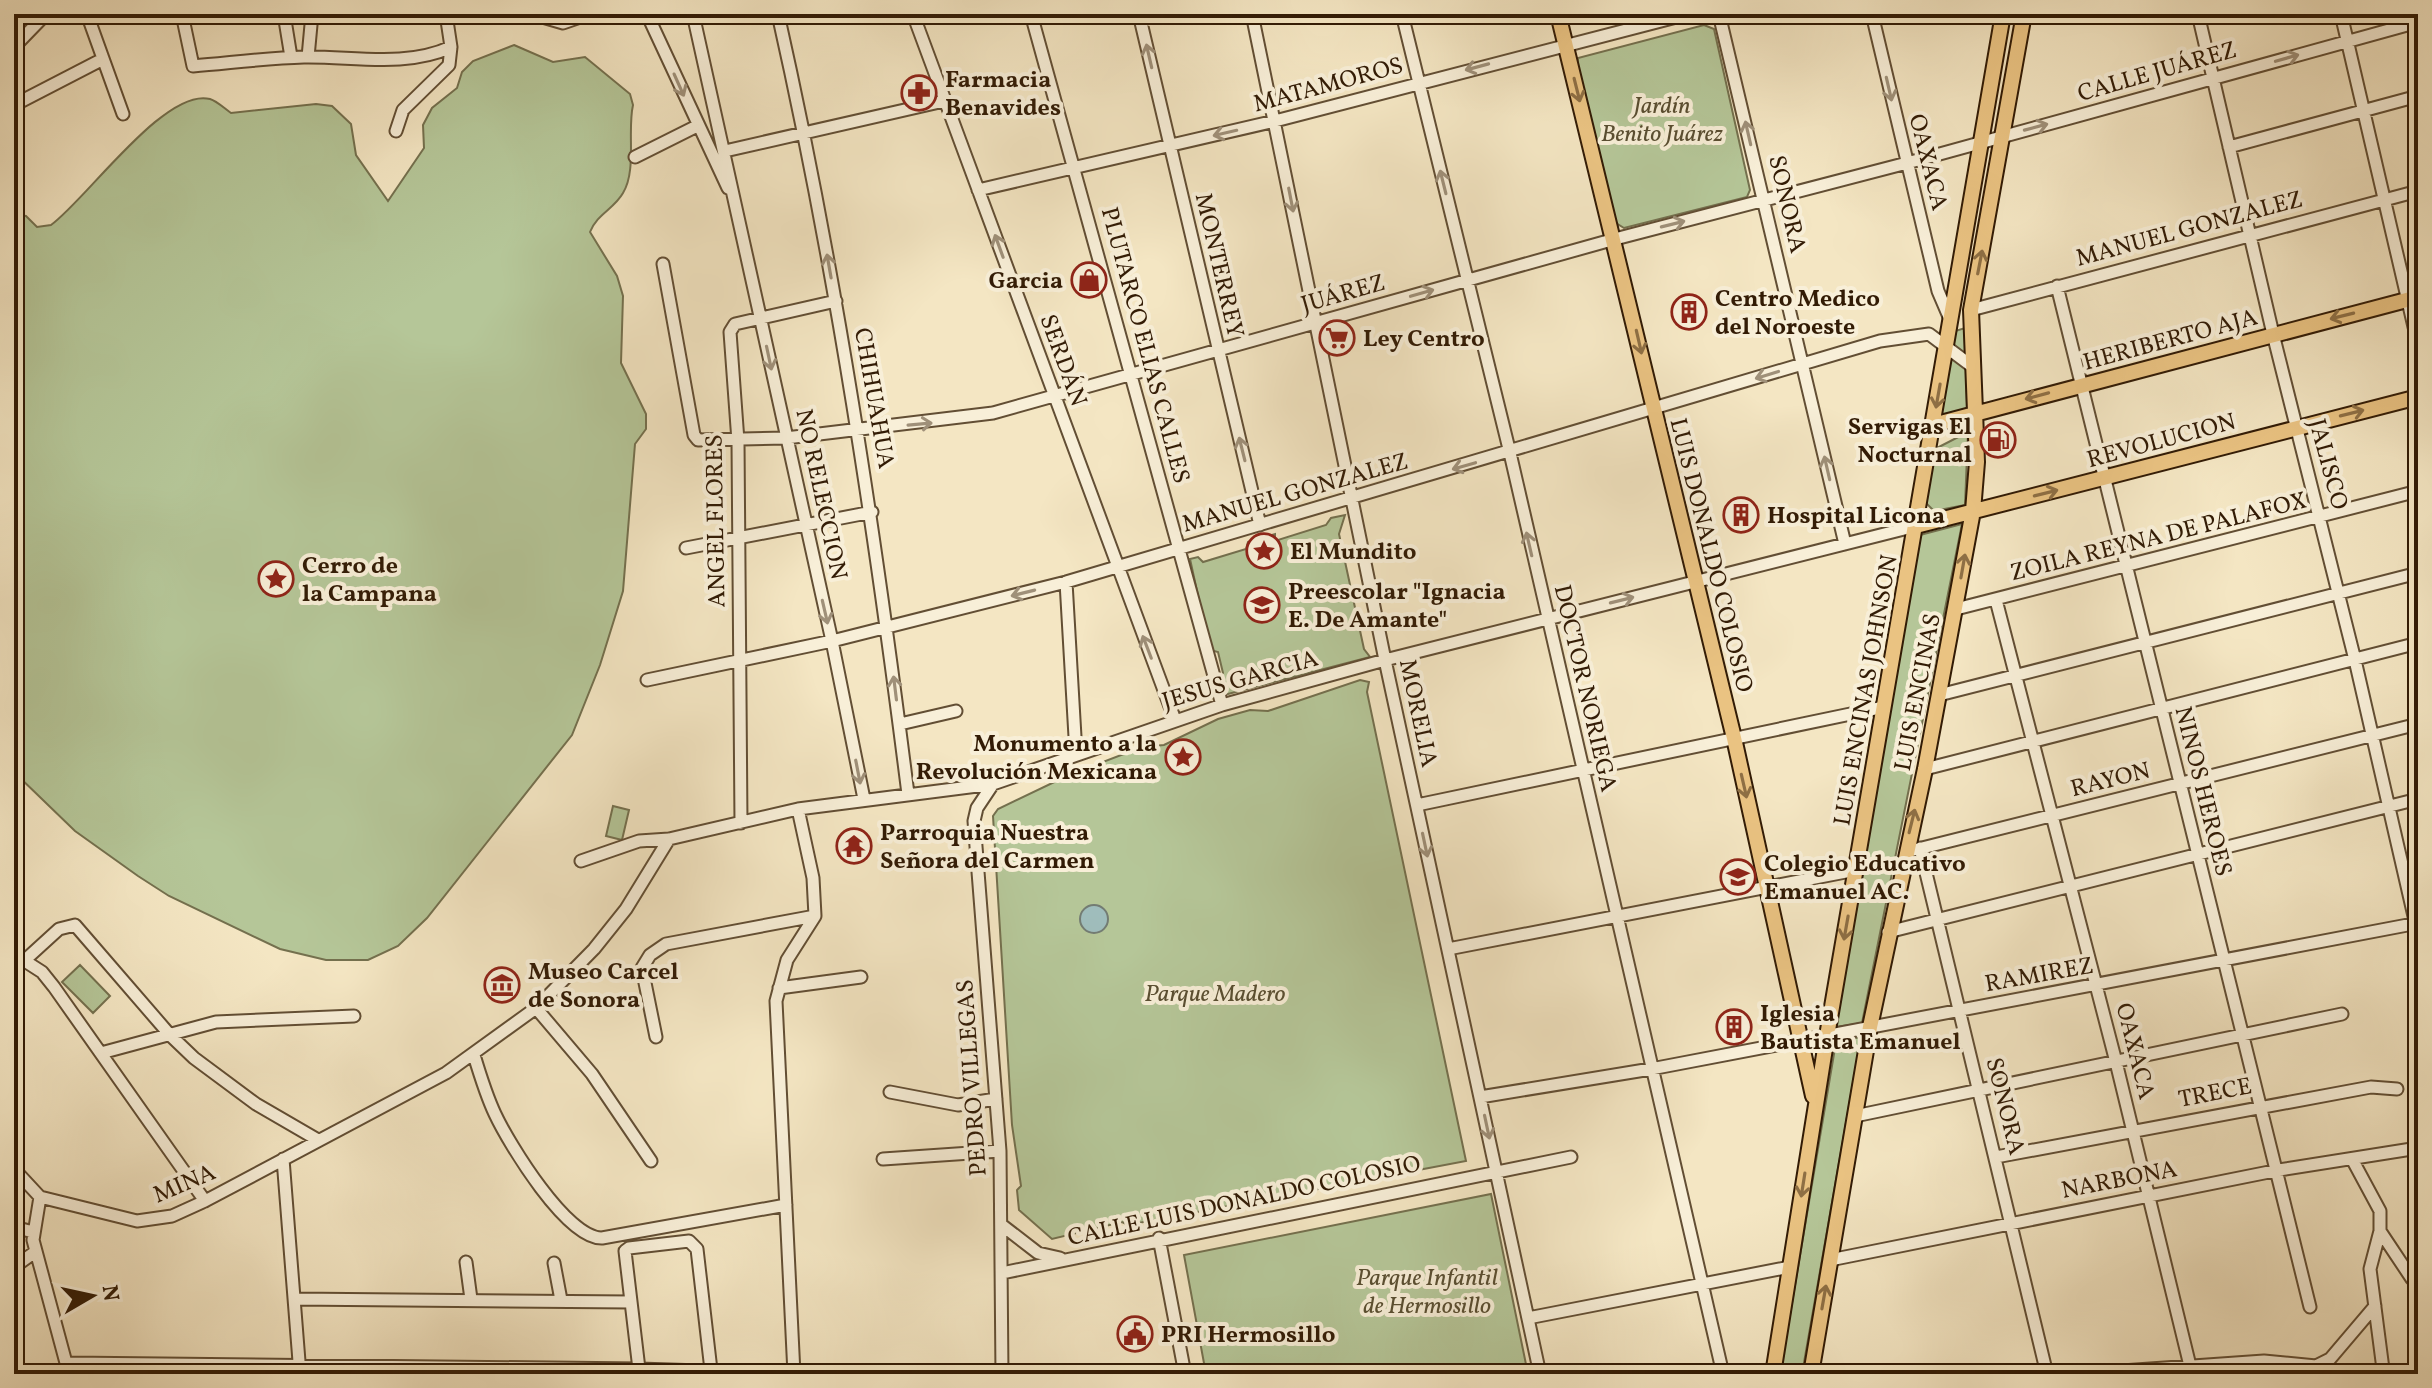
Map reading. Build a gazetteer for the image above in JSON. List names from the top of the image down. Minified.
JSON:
{"streets":{"main road":["HERIBERTO AJA","REVOLUCION","LUIS DONALDO COLOSIO","LUIS ENCINAS JOHNSON","LUIS ENCINAS"],"street":["CALLE JUÁREZ","MATAMOROS","OAXACA","SONORA","MANUEL GONZALEZ","MONTERREY","JUÁREZ","PLUTARCO ELIAS CALLES","SERDÁN","CHIHUAHUA","JALISCO","NO RELECCION","ANGEL FLORES","ZOILA REYNA DE PALAFOX","JESUS GARCIA","DOCTOR NORIEGA","MORELIA","RAYON","NINOS HEROES","RAMIREZ","PEDRO VILLEGAS","TRECE","NARBONA","MINA","CALLE LUIS DONALDO COLOSIO"]},"crossings":[["CALLE JUÁREZ","OAXACA"],["CALLE JUÁREZ","JUÁREZ"],["CALLE JUÁREZ","JALISCO"],["CALLE JUÁREZ","LUIS ENCINAS JOHNSON"],["CALLE JUÁREZ","LUIS ENCINAS"],["MATAMOROS","MONTERREY"],["MATAMOROS","PLUTARCO ELIAS CALLES"],["MATAMOROS","SERDÁN"],["MATAMOROS","LUIS DONALDO COLOSIO"],["MATAMOROS","DOCTOR NORIEGA"],["MATAMOROS","MORELIA"],["OAXACA","JUÁREZ"],["OAXACA","ZOILA REYNA DE PALAFOX"],["OAXACA","LUIS ENCINAS JOHNSON"],["OAXACA","RAYON"],["OAXACA","RAMIREZ"],["OAXACA","TRECE"],["OAXACA","NARBONA"],["SONORA","MANUEL GONZALEZ"],["SONORA","JUÁREZ"],["SONORA","JESUS GARCIA"],["SONORA","LUIS ENCINAS"],["SONORA","RAYON"],["SONORA","RAMIREZ"],["SONORA","TRECE"],["SONORA","NARBONA"],["MANUEL GONZALEZ","MONTERREY"],["MANUEL GONZALEZ","PLUTARCO ELIAS CALLES"],["MANUEL GONZALEZ","SERDÁN"],["MANUEL GONZALEZ","CHIHUAHUA"],["MANUEL GONZALEZ","JALISCO"],["MANUEL GONZALEZ","NO RELECCION"],["MANUEL GONZALEZ","ANGEL FLORES"],["MANUEL GONZALEZ","LUIS DONALDO COLOSIO"],["MANUEL GONZALEZ","DOCTOR NORIEGA"],["MANUEL GONZALEZ","LUIS ENCINAS JOHNSON"],["MANUEL GONZALEZ","LUIS ENCINAS"],["MANUEL GONZALEZ","MORELIA"],["MANUEL GONZALEZ","NINOS HEROES"],["MONTERREY","JUÁREZ"],["JUÁREZ","PLUTARCO ELIAS CALLES"],["JUÁREZ","SERDÁN"],["JUÁREZ","CHIHUAHUA"],["JUÁREZ","NO RELECCION"],["JUÁREZ","ANGEL FLORES"],["JUÁREZ","LUIS DONALDO COLOSIO"],["JUÁREZ","DOCTOR NORIEGA"],["JUÁREZ","MORELIA"],["HERIBERTO AJA","JALISCO"],["HERIBERTO AJA","LUIS ENCINAS JOHNSON"],["HERIBERTO AJA","LUIS ENCINAS"],["HERIBERTO AJA","NINOS HEROES"],["PLUTARCO ELIAS CALLES","JESUS GARCIA"],["SERDÁN","JESUS GARCIA"],["CHIHUAHUA","ANGEL FLORES"],["CHIHUAHUA","JESUS GARCIA"],["REVOLUCION","JALISCO"],["REVOLUCION","JESUS GARCIA"],["REVOLUCION","LUIS ENCINAS JOHNSON"],["REVOLUCION","LUIS ENCINAS"],["REVOLUCION","NINOS HEROES"],["JALISCO","ZOILA REYNA DE PALAFOX"],["JALISCO","RAYON"],["JALISCO","RAMIREZ"],["NO RELECCION","ANGEL FLORES"],["NO RELECCION","JESUS GARCIA"],["ANGEL FLORES","JESUS GARCIA"],["ZOILA REYNA DE PALAFOX","LUIS ENCINAS"],["ZOILA REYNA DE PALAFOX","NINOS HEROES"],["LUIS DONALDO COLOSIO","JESUS GARCIA"],["LUIS DONALDO COLOSIO","LUIS ENCINAS JOHNSON"],["LUIS DONALDO COLOSIO","RAMIREZ"],["JESUS GARCIA","DOCTOR NORIEGA"],["JESUS GARCIA","LUIS ENCINAS JOHNSON"],["JESUS GARCIA","MORELIA"],["JESUS GARCIA","PEDRO VILLEGAS"],["JESUS GARCIA","MINA"],["DOCTOR NORIEGA","RAMIREZ"],["LUIS ENCINAS JOHNSON","RAMIREZ"],["LUIS ENCINAS","RAYON"],["LUIS ENCINAS","RAMIREZ"],["LUIS ENCINAS","NARBONA"],["MORELIA","RAMIREZ"],["MORELIA","CALLE LUIS DONALDO COLOSIO"],["RAYON","NINOS HEROES"],["NINOS HEROES","RAMIREZ"],["NINOS HEROES","TRECE"],["NINOS HEROES","NARBONA"],["PEDRO VILLEGAS","CALLE LUIS DONALDO COLOSIO"]],"one_way":["MATAMOROS","MONTERREY","JUÁREZ","HERIBERTO AJA","REVOLUCION","NO RELECCION","LUIS DONALDO COLOSIO"],"parks":["Jardín Benito Juárez","Parque Madero","Parque Infantil de Hermosillo"],"places":{"pharmacy":["Farmacia Benavides"],"shop":["Garcia"],"building":["Centro Medico del Noroeste","Hospital Licona","Iglesia Bautista Emanuel"],"supermarket":["Ley Centro"],"fuel station":["Servigas El Nocturnal"],"place":["El Mundito","Cerro de la Campana","Monumento a la Revolución Mexicana"],"school or university":["Preescolar \"Ignacia E. De Amante\"","Colegio Educativo Emanuel AC."],"temple":["Parroquia Nuestra Señora del Carmen"],"museum":["Museo Carcel de Sonora"],"public building":["PRI Hermosillo"]},"north":"right"}
